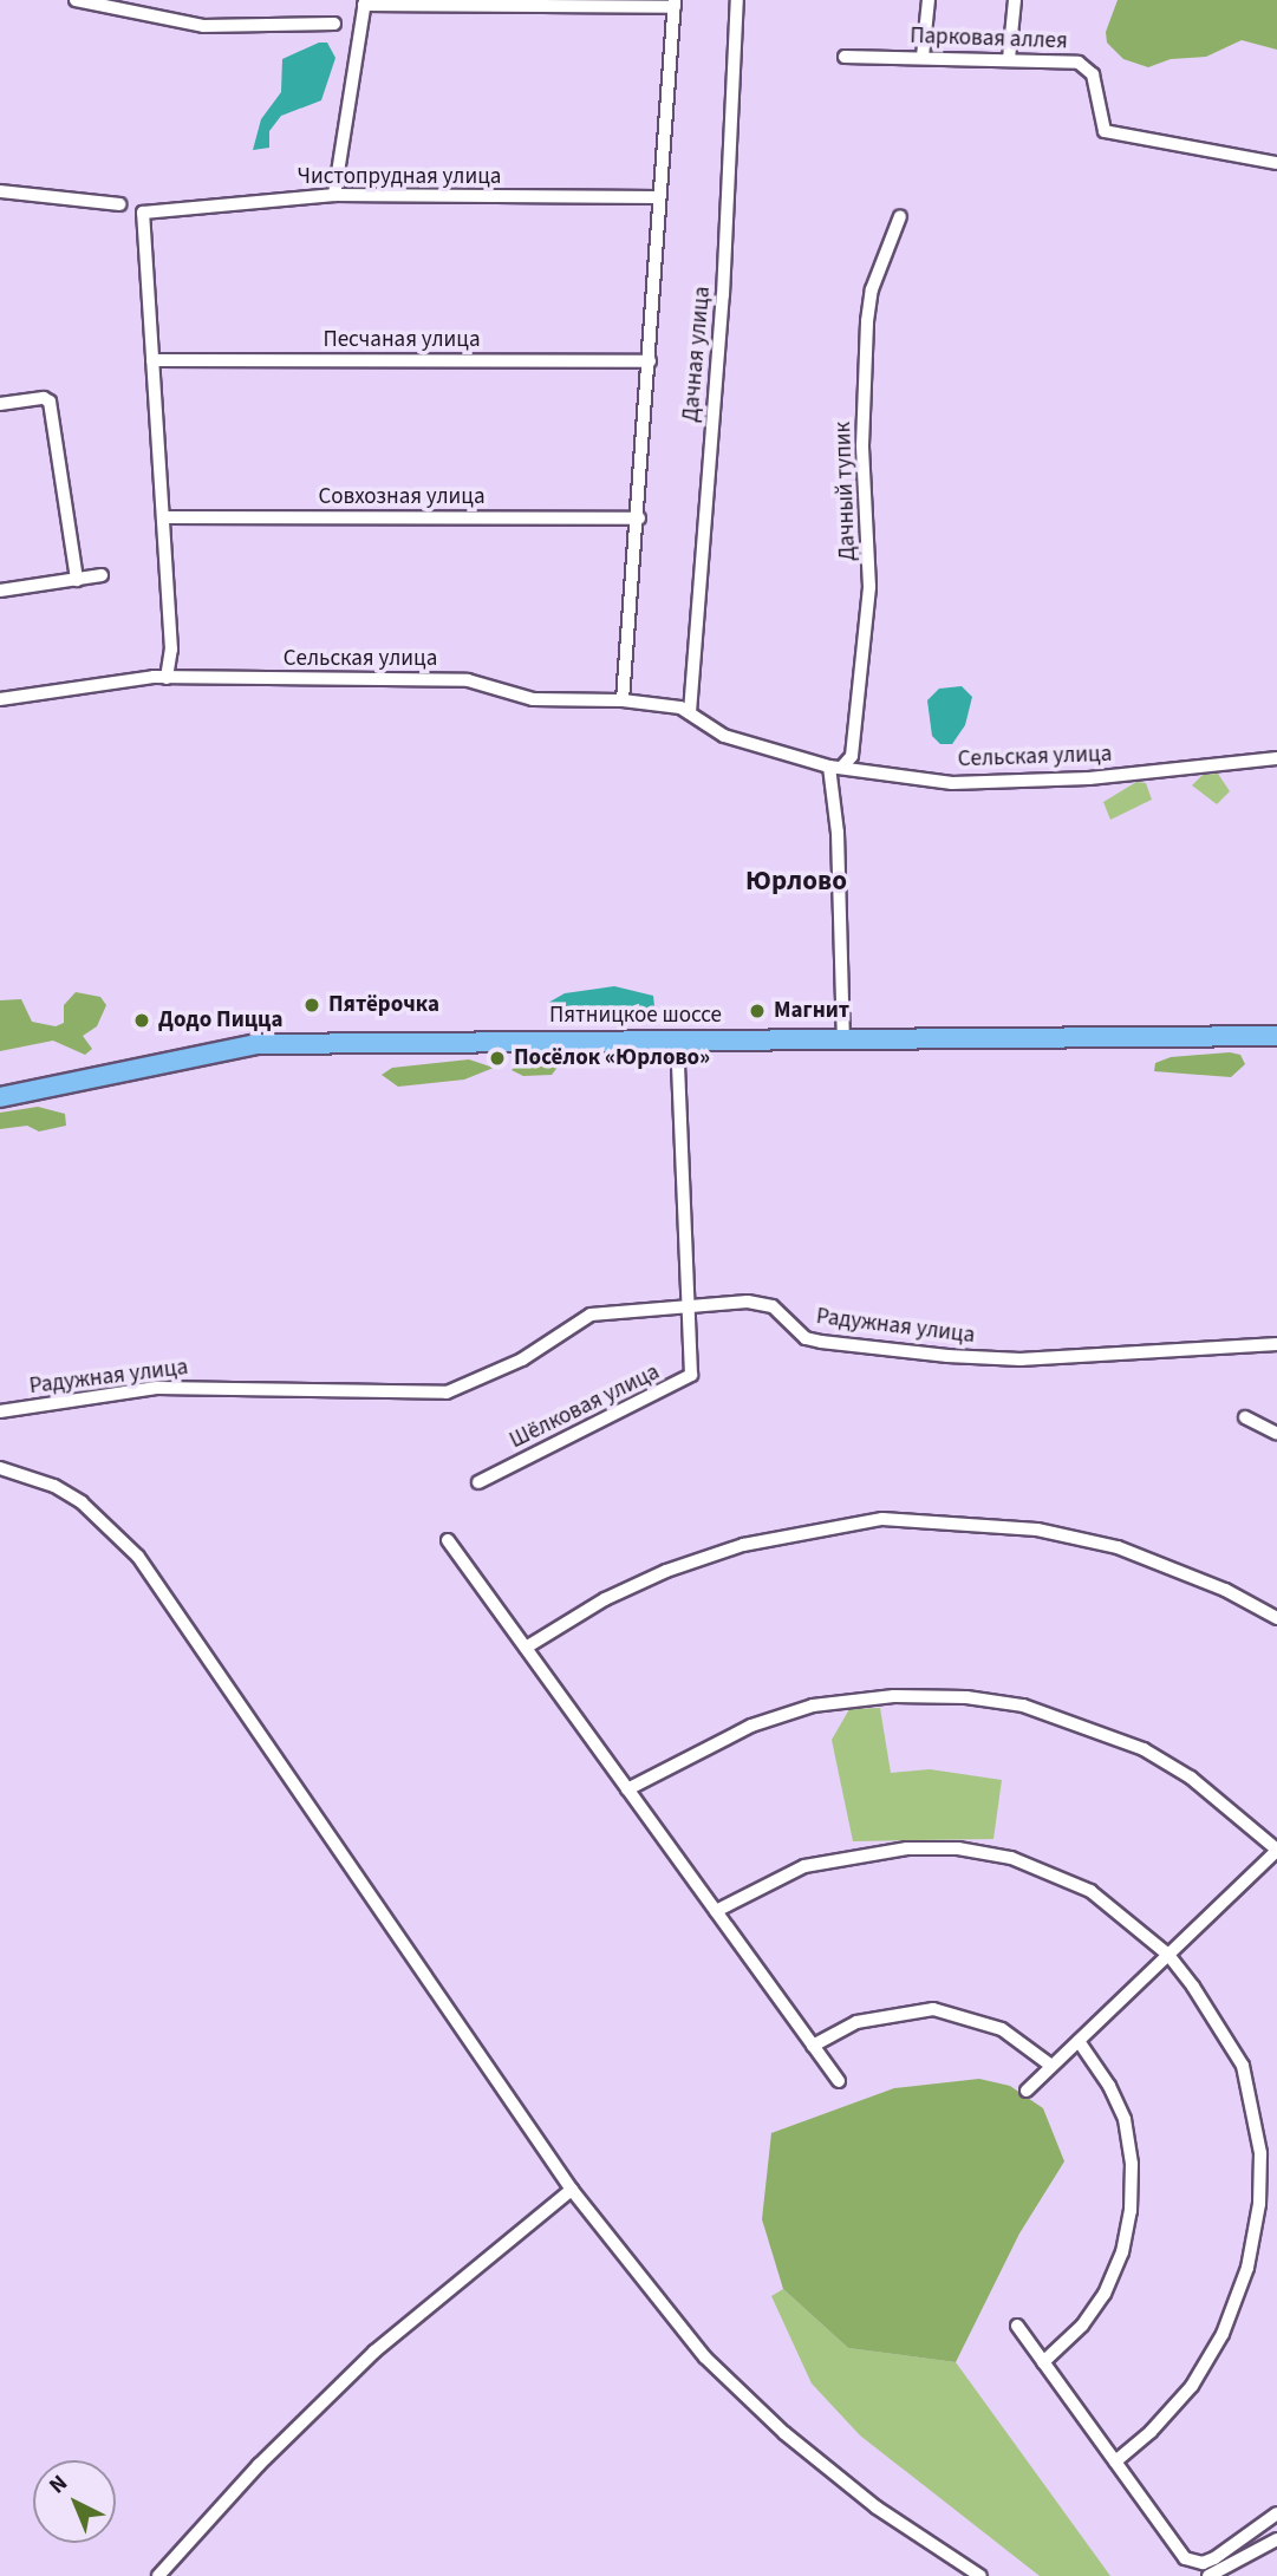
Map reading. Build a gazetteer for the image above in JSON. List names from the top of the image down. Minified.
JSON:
{"streets":{"main road":["Пятницкое шоссе"],"street":["Парковая аллея","Чистопрудная улица","Песчаная улица","Дачная улица","Дачный тупик","Совхозная улица","Сельская улица","Радужная улица","Шёлковая улица"]},"crossings":[["Чистопрудная улица","Песчаная улица"],["Дачная улица","Сельская улица"],["Дачный тупик","Сельская улица"],["Радужная улица","Шёлковая улица"]],"districts":["Юрлово"],"places":["Пятёрочка","Магнит","Додо Пицца","Посёлок «Юрлово»"],"north":"top left"}
